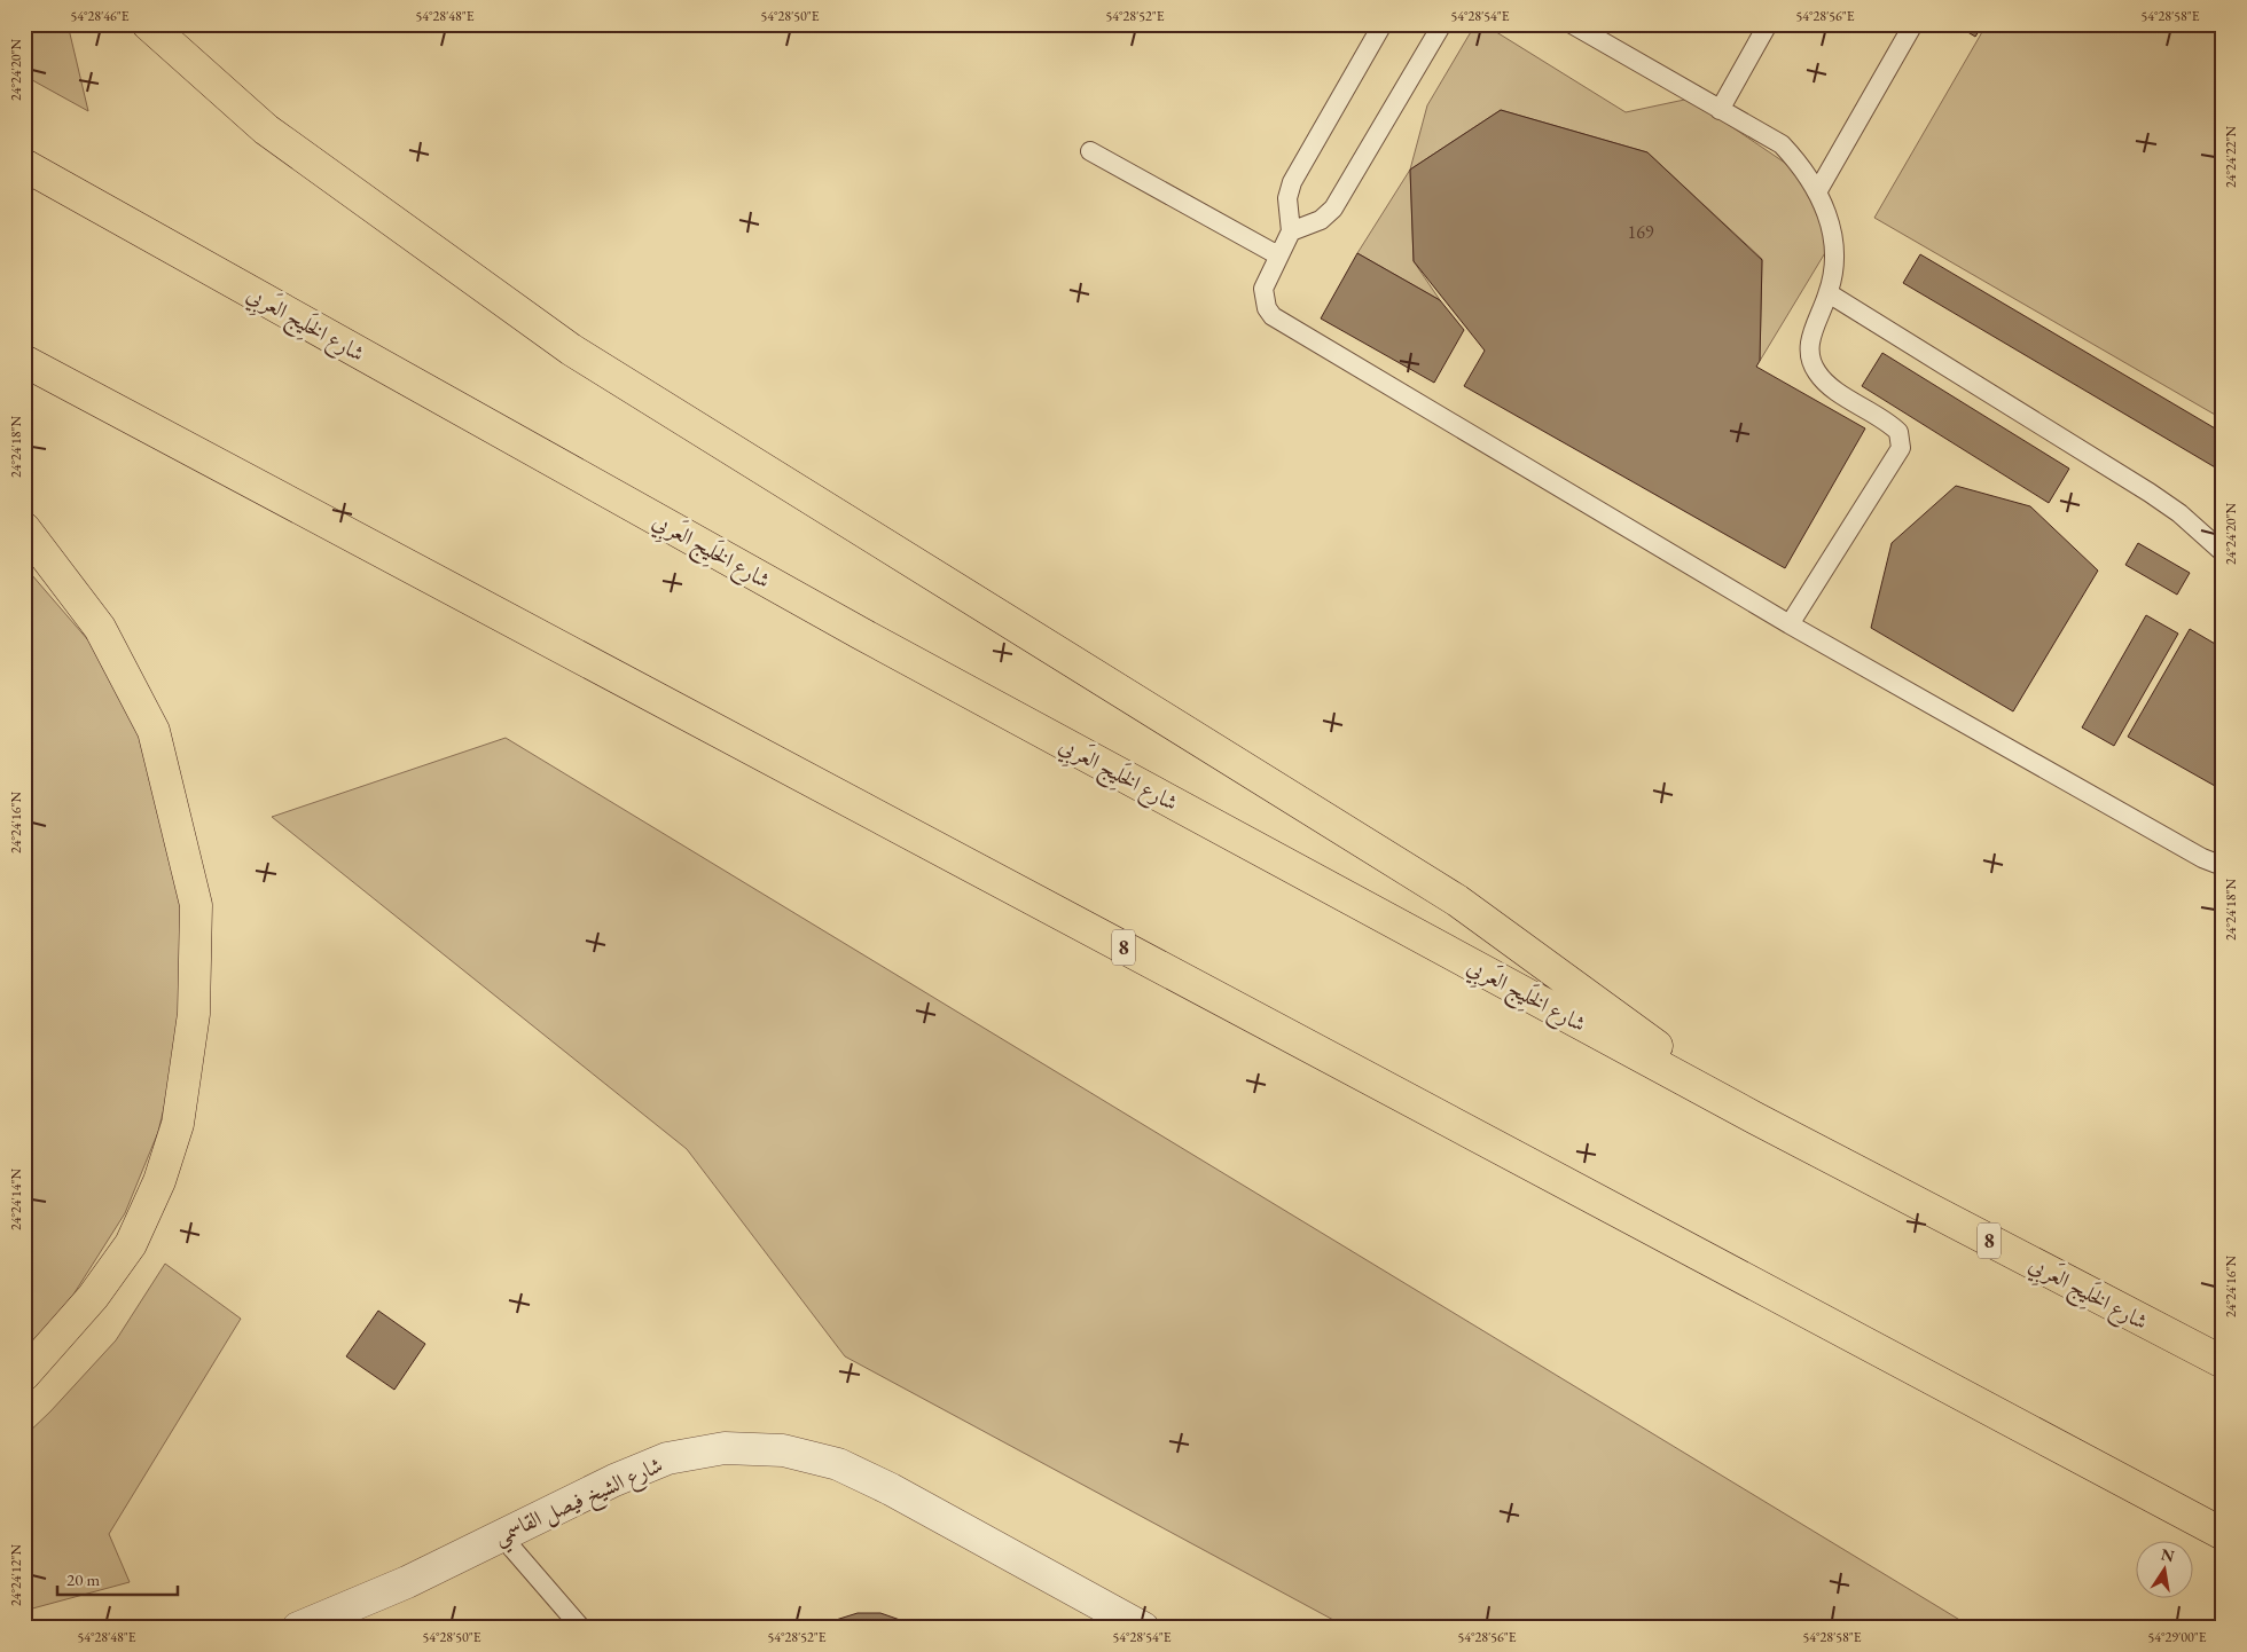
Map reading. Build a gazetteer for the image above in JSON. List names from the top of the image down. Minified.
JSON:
{"streets":{"highway":["شارع الخَلِيج العَربِي","8"],"street":["شارع الشيخ فيصل القاسمي"]},"house_numbers":["169"],"scale_bar":"20 m","north":"top","coordinates":["54°28'46\"E","54°28'48\"E","54°28'50\"E","54°28'52\"E","54°28'54\"E","54°28'56\"E","54°28'58\"E","24°24'20\"N","24°24'22\"N","24°24'18\"N","24°24'16\"N","24°24'14\"N","24°24'12\"N","54°29'00\"E"]}
